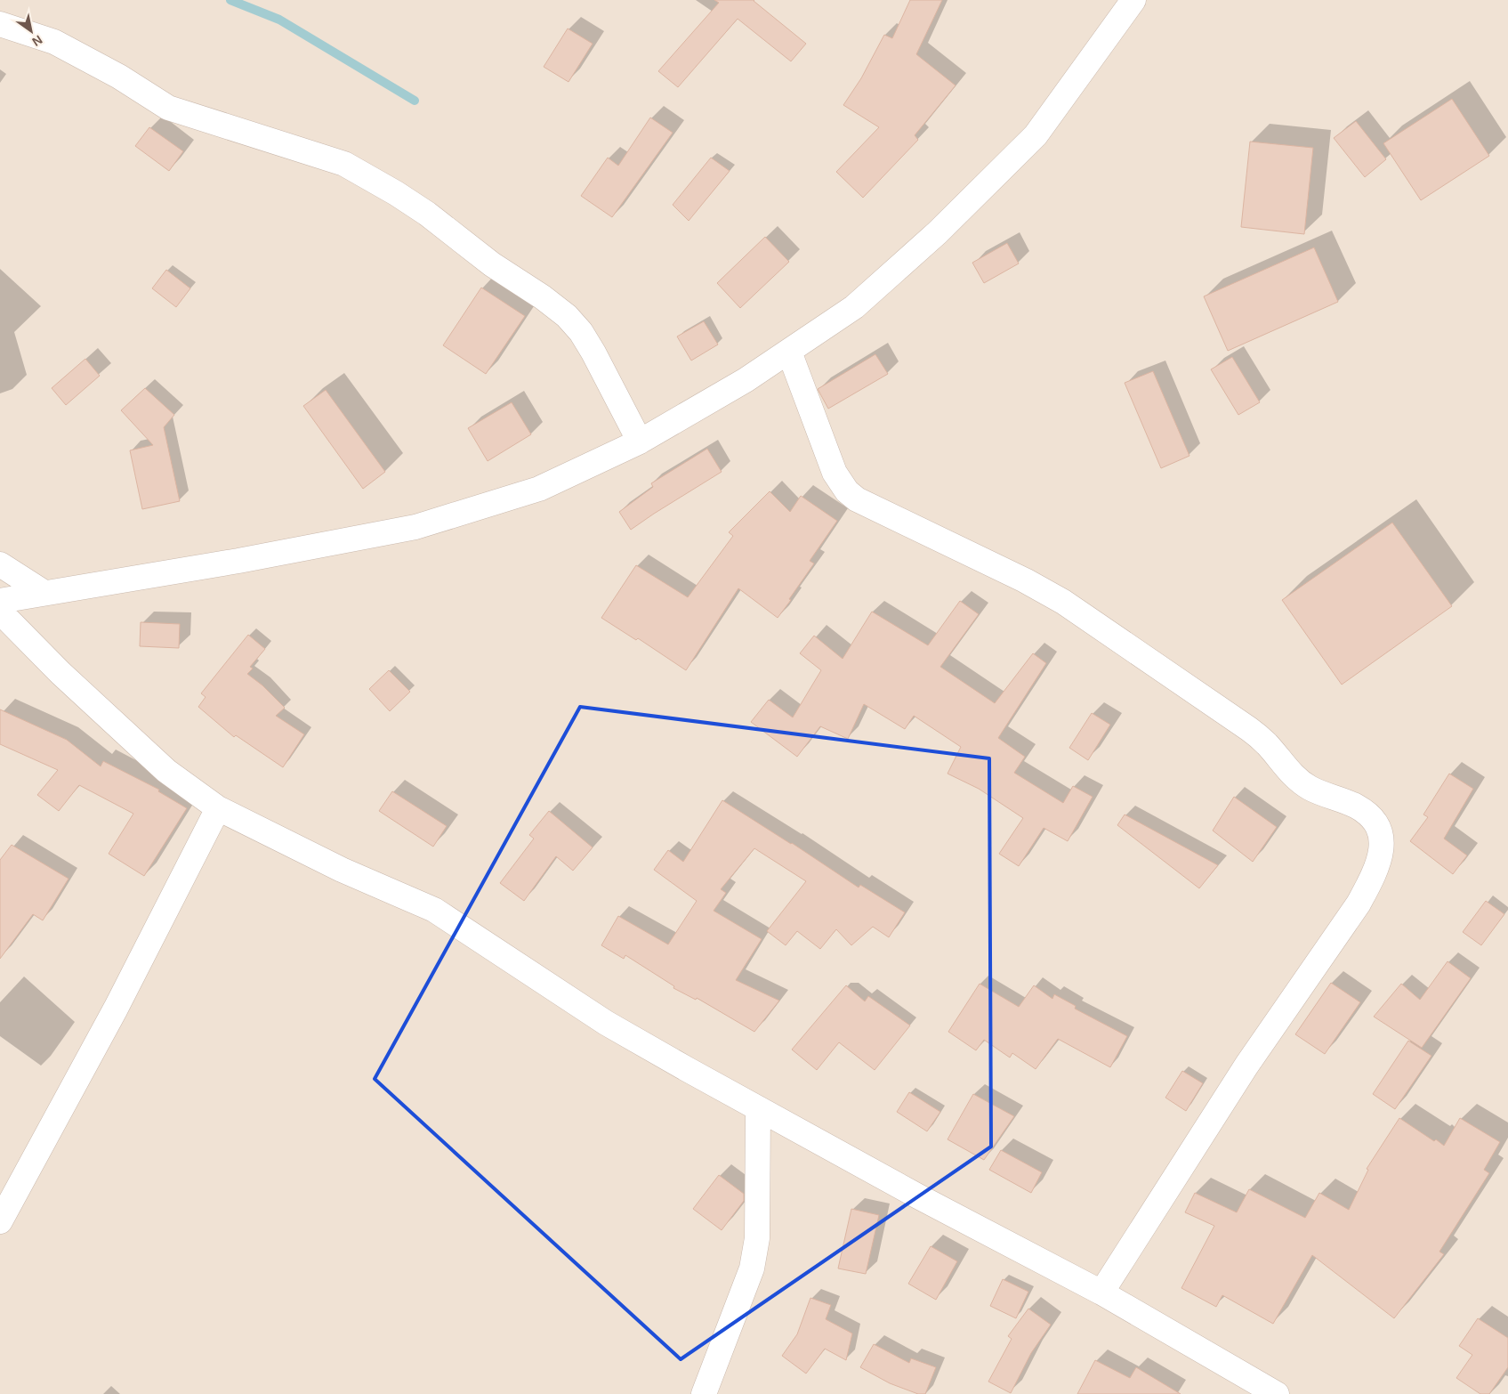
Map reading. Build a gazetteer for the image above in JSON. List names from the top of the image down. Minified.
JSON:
{"north":"bottom right"}
